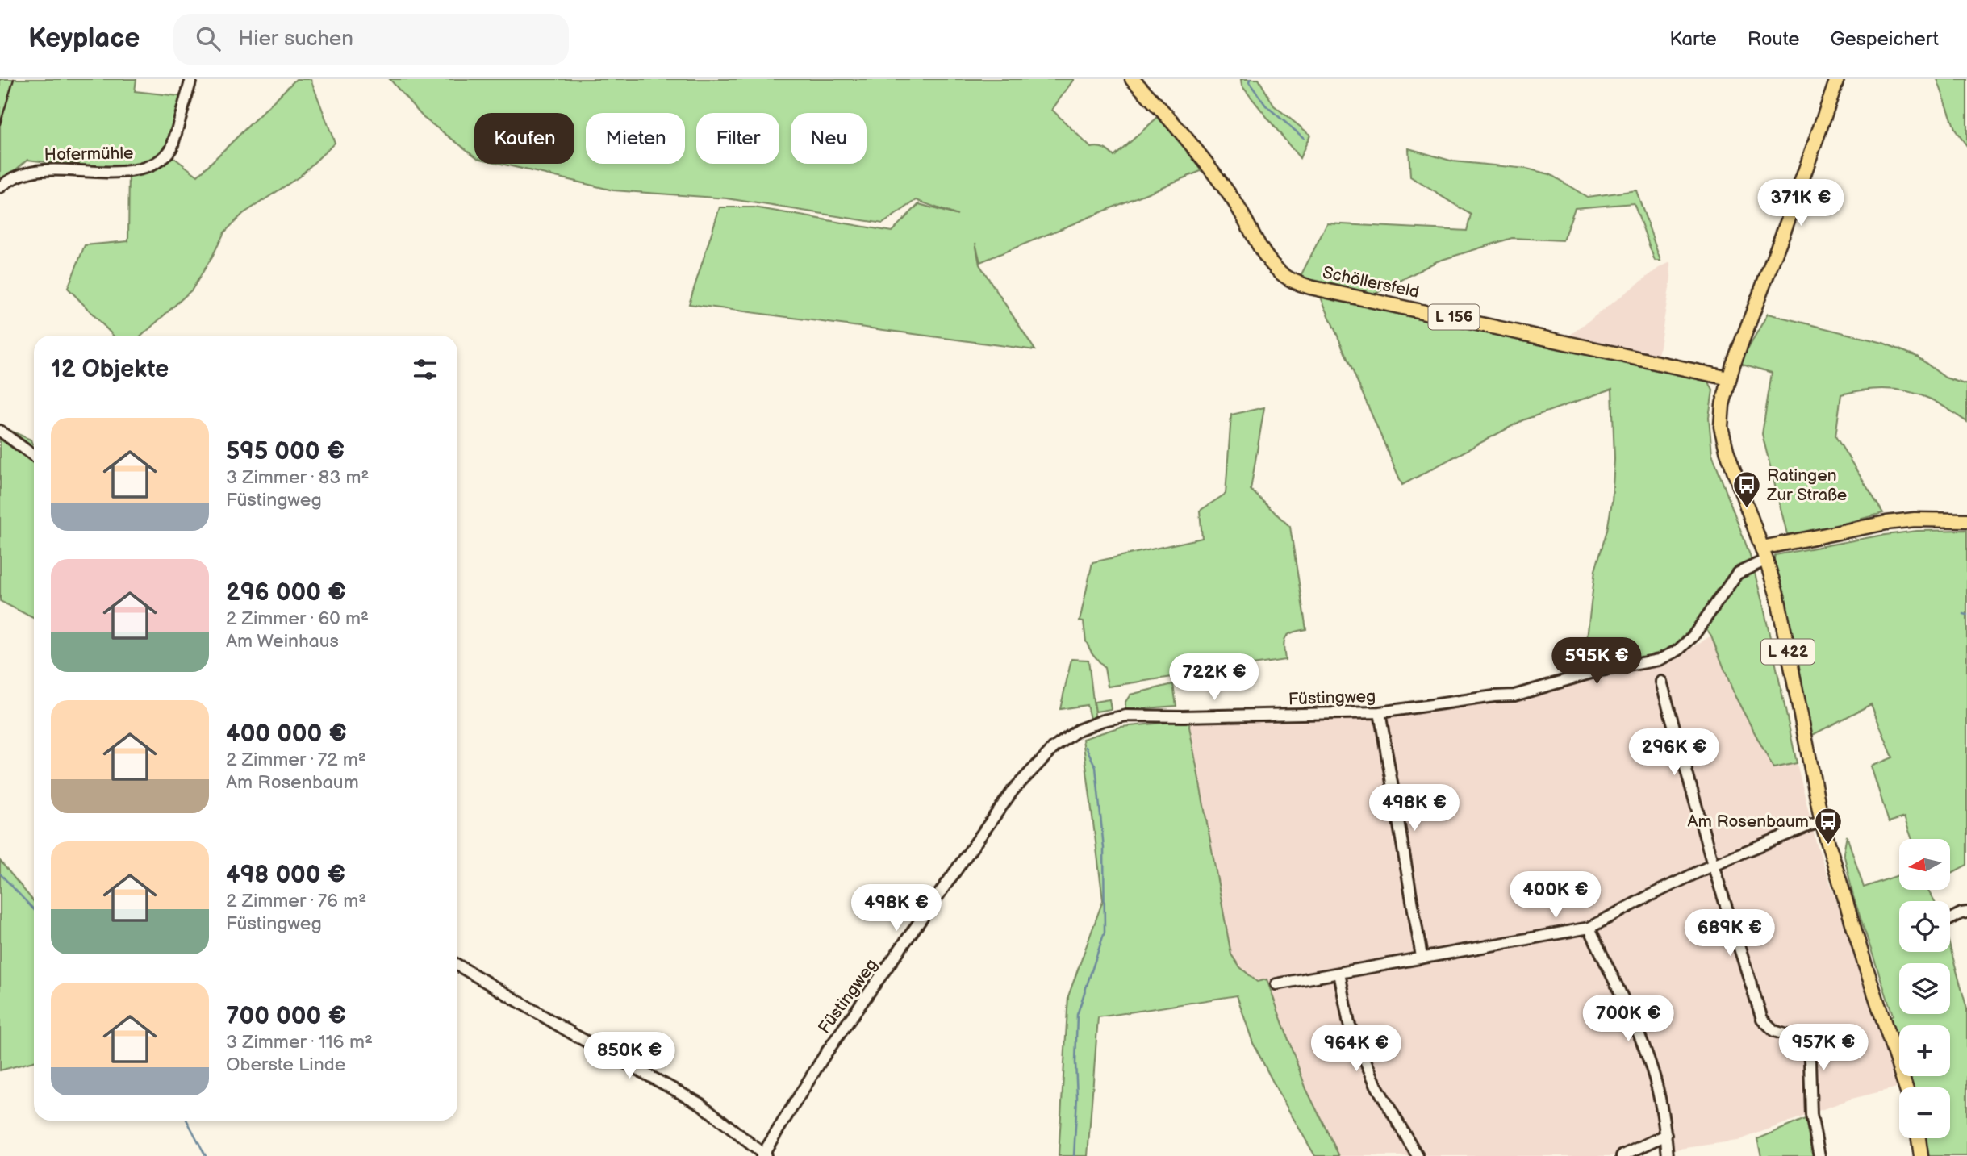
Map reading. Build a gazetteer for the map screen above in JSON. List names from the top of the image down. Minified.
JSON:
{"streets":{"main road":["Schöllersfeld","L 156","L 422"],"street":["Hofermühle","Füstingweg"]},"crossings":[["Schöllersfeld","L 422"],["L 422","Füstingweg"]],"places":{"bus stop":["Ratingen Zur Straße","Am Rosenbaum"]},"north":"left","page":{"header":"Keyplace","search":"Hier suchen","nav":["Karte","Route","Gespeichert"],"chip":["Kaufen","Mieten","Filter","Neu"],"price":["371K €","595K €","722K €","296K €","498K €","400K €","498K €","689K €","700K €","957K €","964K €","850K €"],"heading":"12 Objekte","list":[{"name":"595 000 €","note":"3 Zimmer · 83 m² · Füstingweg"},{"name":"296 000 €","note":"2 Zimmer · 60 m² · Am Weinhaus"},{"name":"400 000 €","note":"2 Zimmer · 72 m² · Am Rosenbaum"},{"name":"498 000 €","note":"2 Zimmer · 76 m² · Füstingweg"},{"name":"700 000 €","note":"3 Zimmer · 116 m² · Oberste Linde"}],"map_buttons":["+","−"]}}
